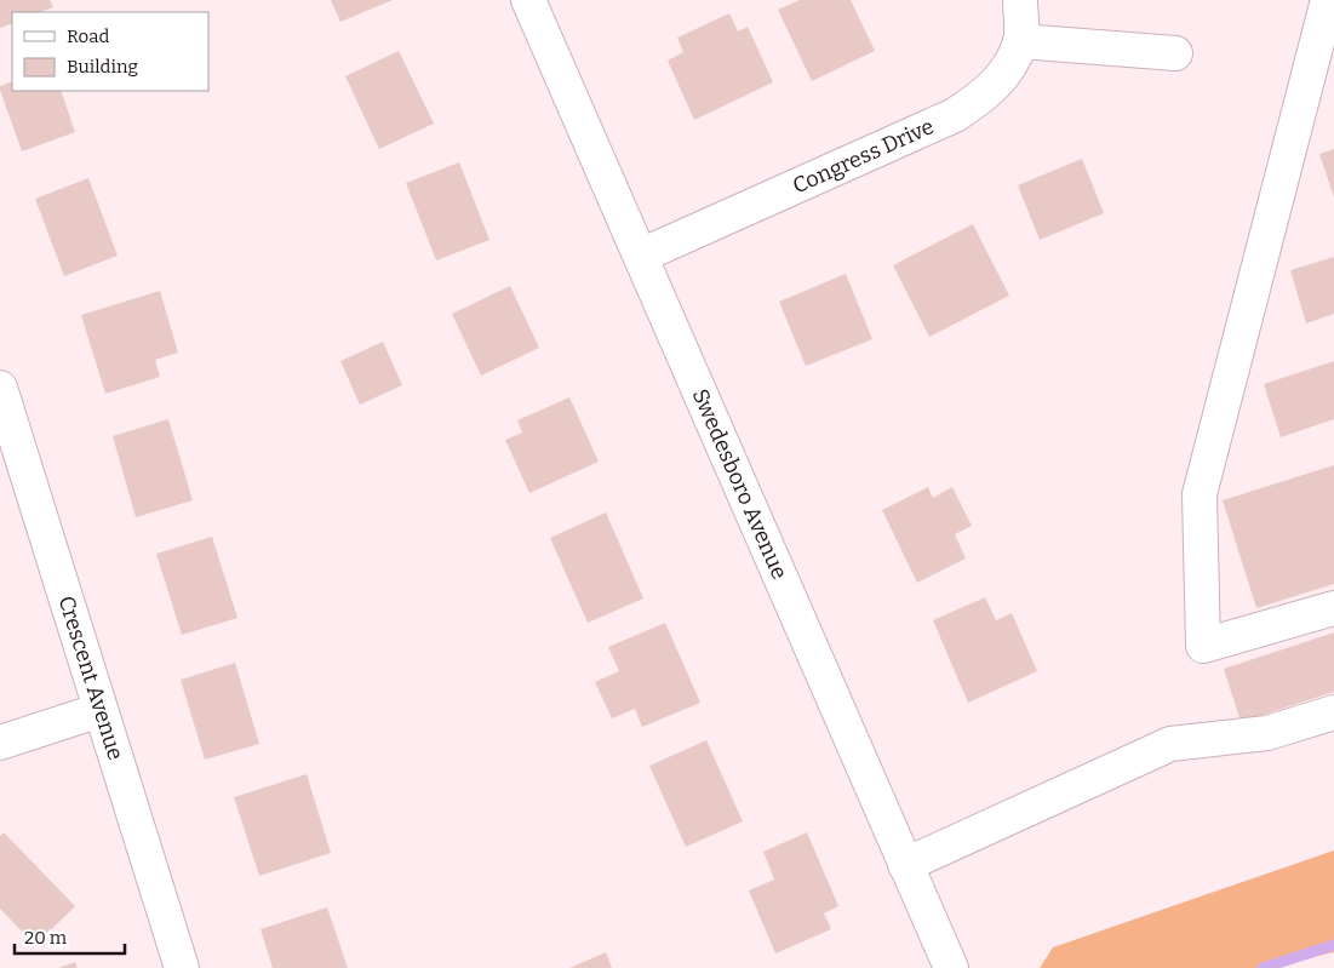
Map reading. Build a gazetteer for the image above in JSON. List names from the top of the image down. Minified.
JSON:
{"streets":{"street":["Congress Drive","Swedesboro Avenue","Crescent Avenue"]},"crossings":[["Congress Drive","Swedesboro Avenue"]],"legend":["Road","Building"],"scale_bar":"20 m"}
